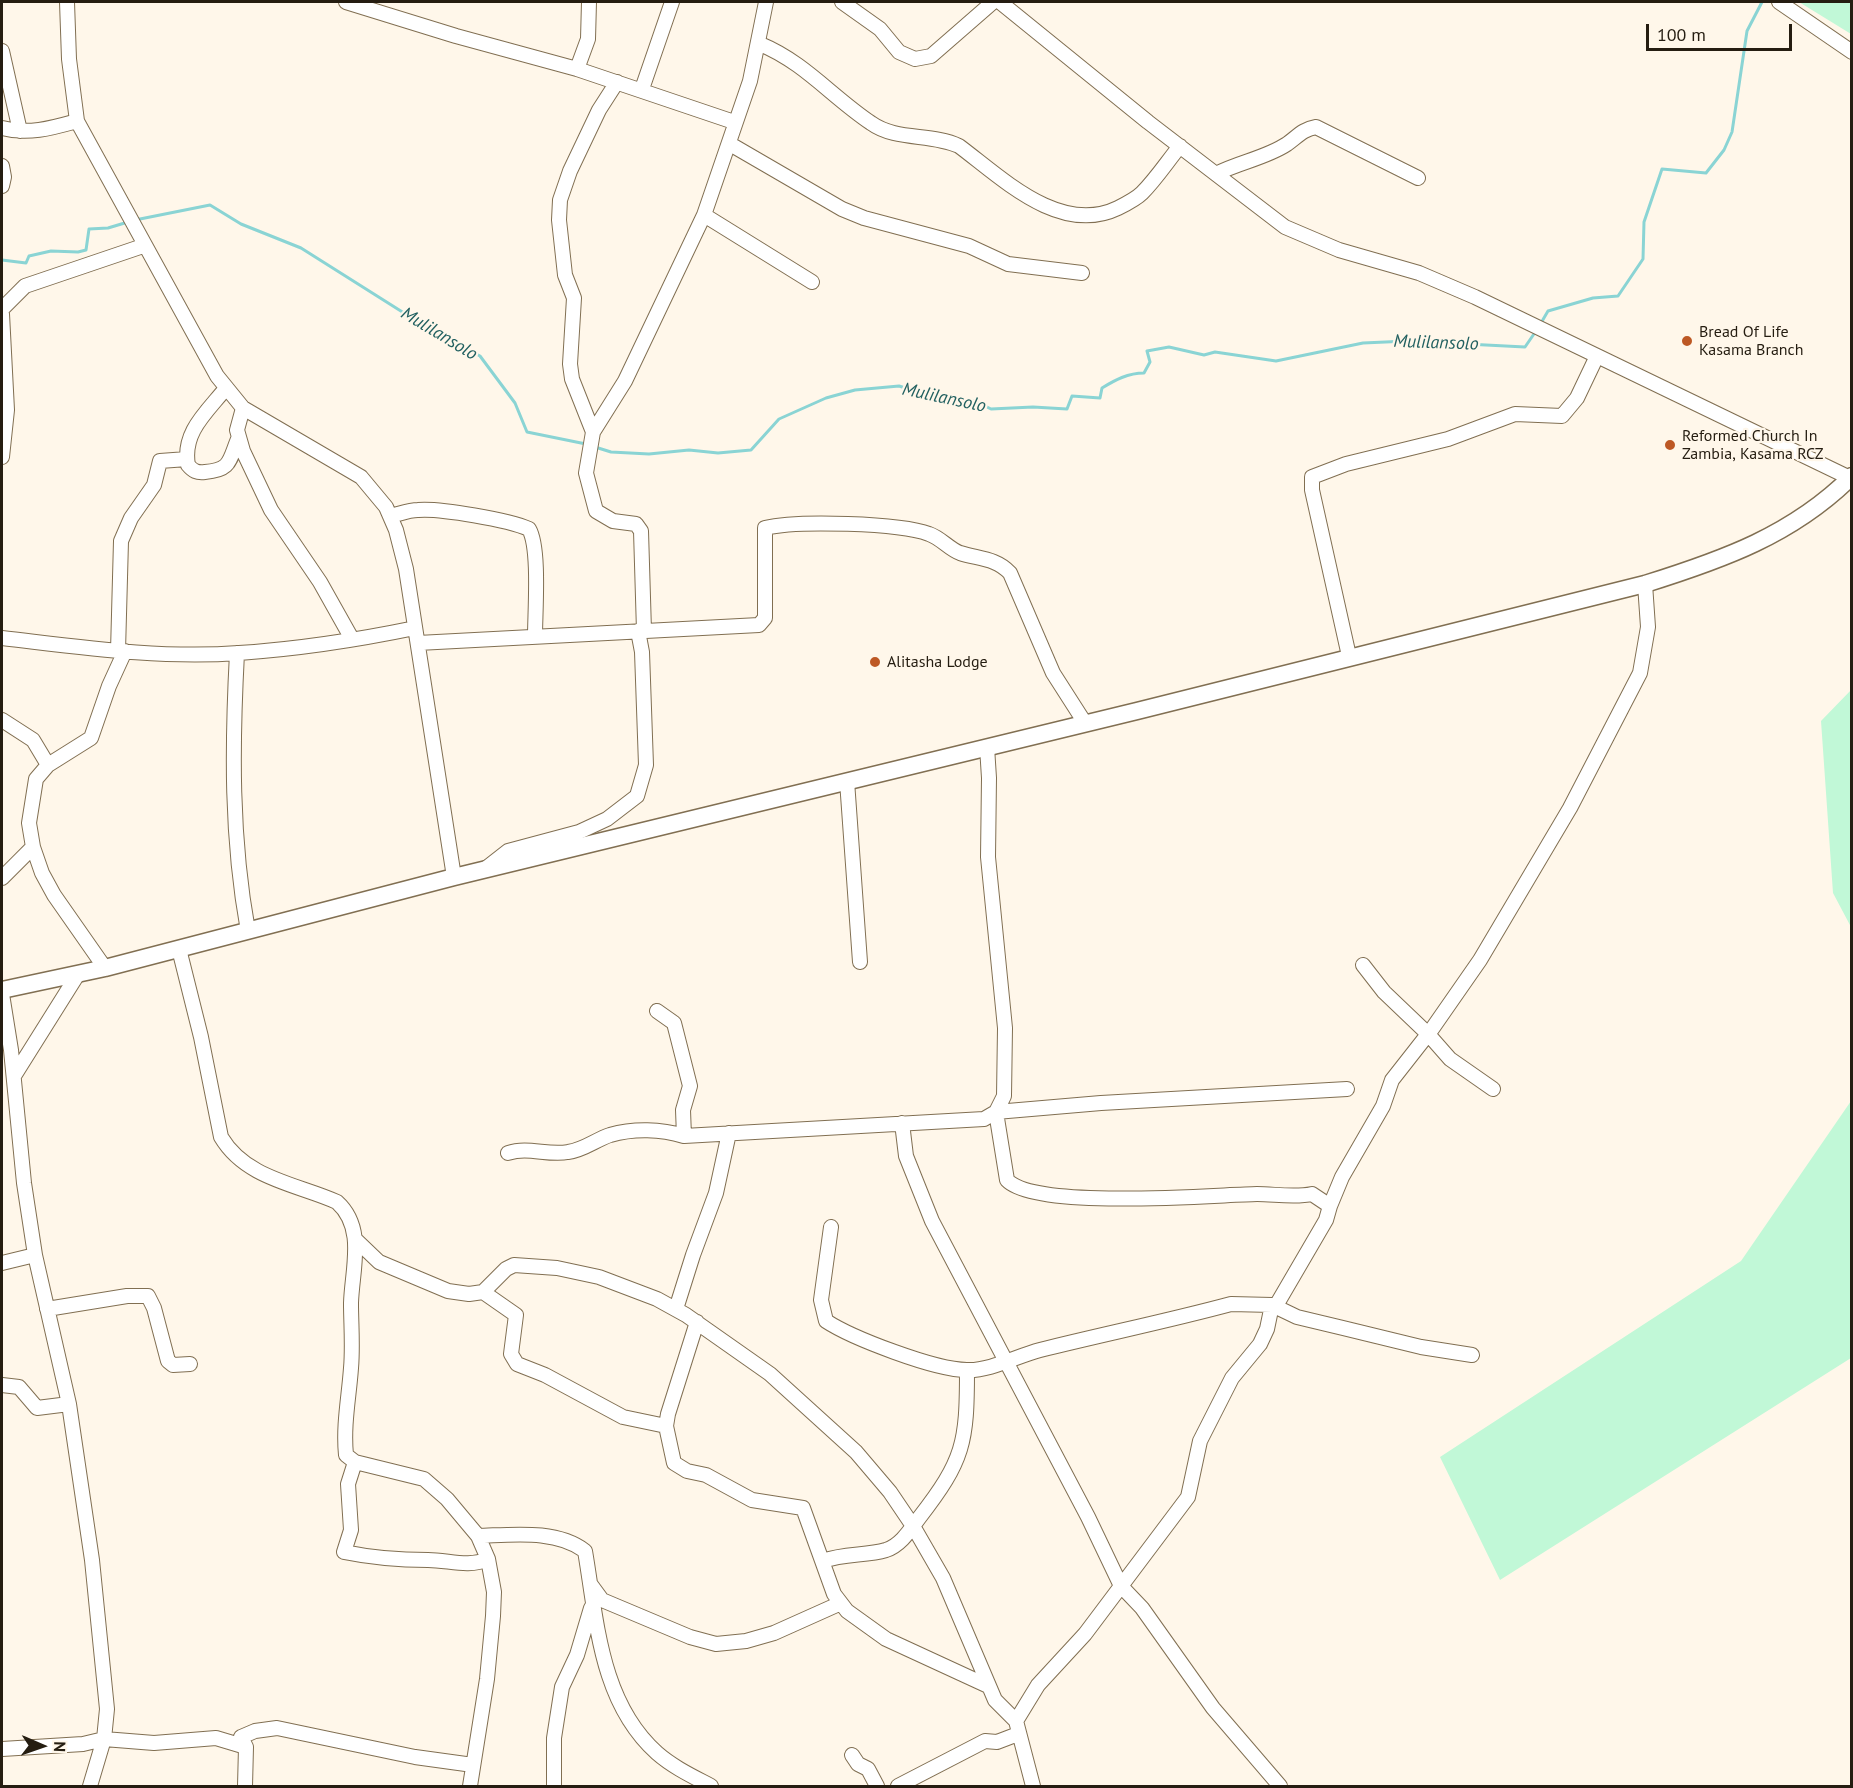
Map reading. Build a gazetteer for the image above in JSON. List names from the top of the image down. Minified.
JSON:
{"water":["Mulilansolo"],"places":["Bread Of Life Kasama Branch","Reformed Church In Zambia, Kasama RCZ","Alitasha Lodge"],"scale_bar":"100 m","north":"right"}
